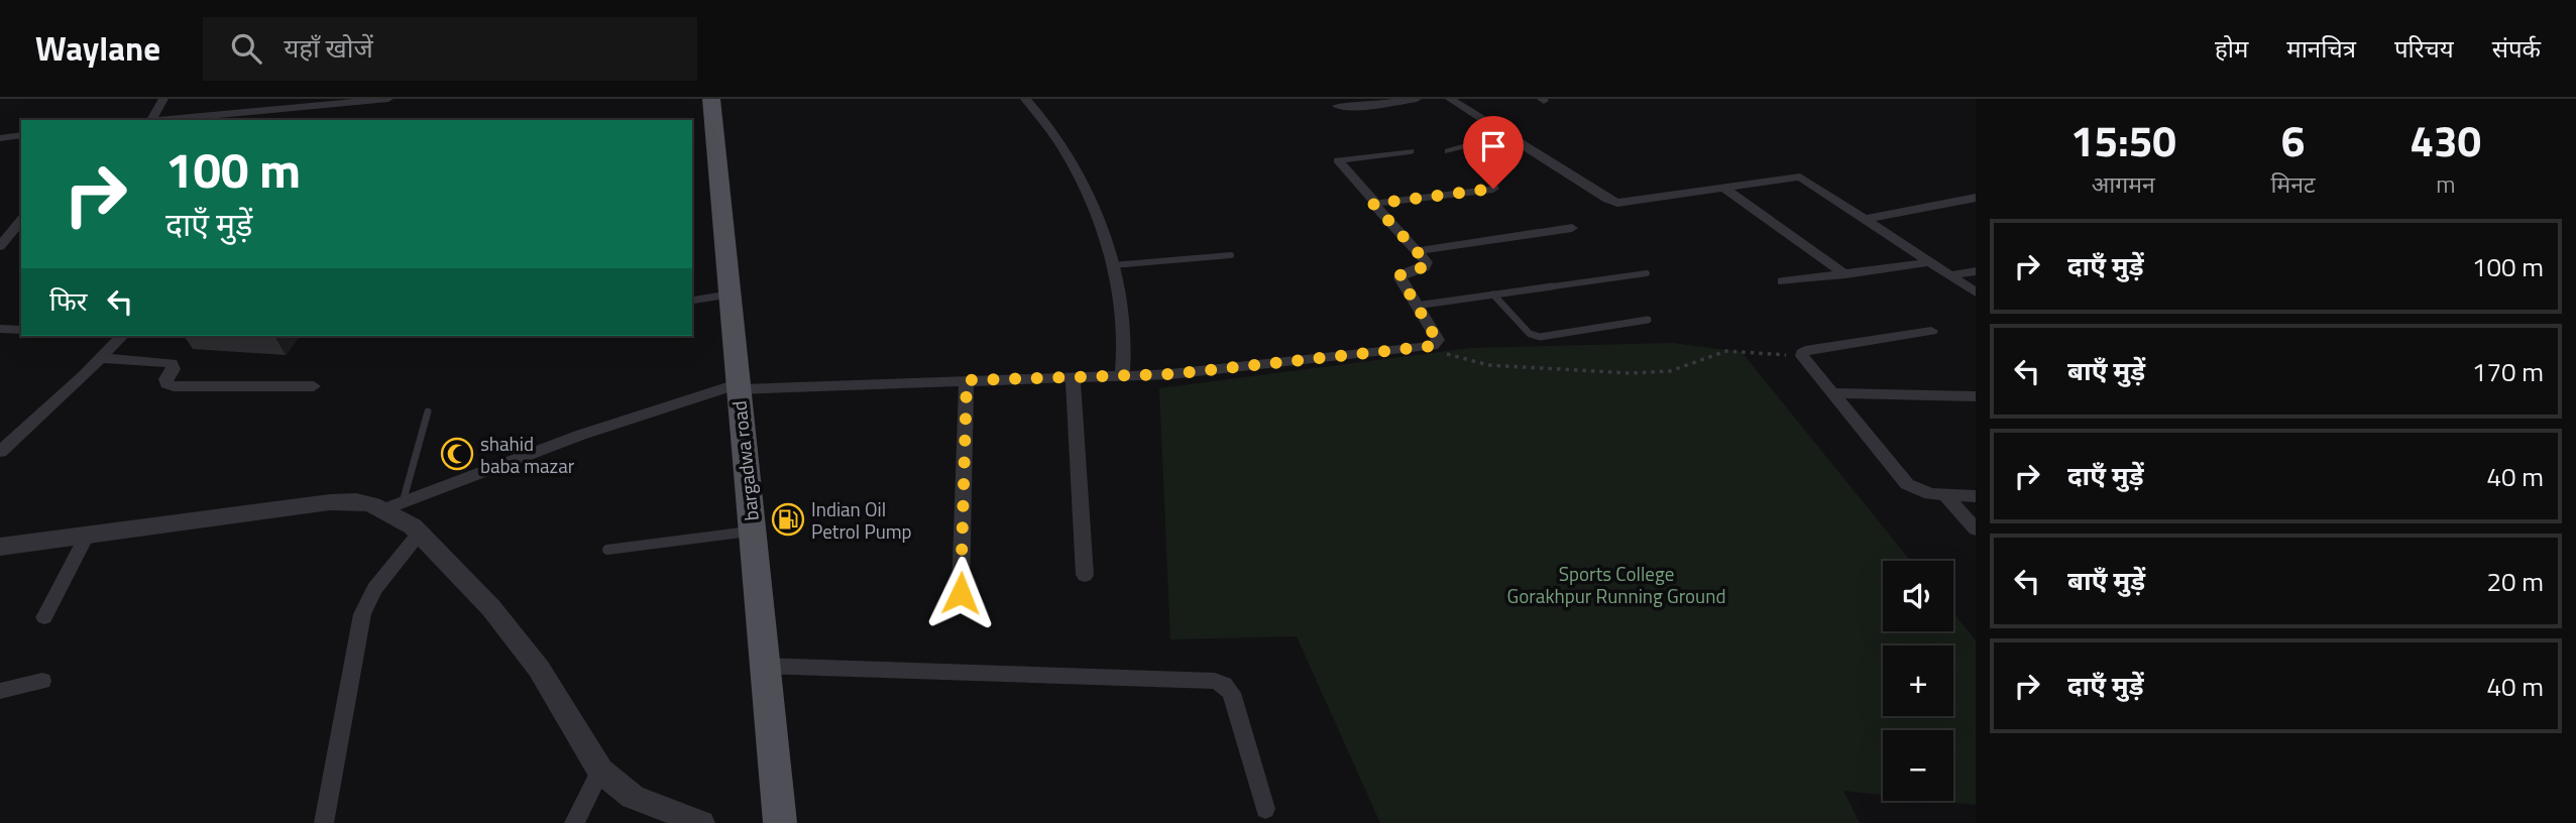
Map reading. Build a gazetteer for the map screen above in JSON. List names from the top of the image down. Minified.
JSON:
{"streets":{"main road":["bargadwa road"]},"parks":["Sports College Gorakhpur Running Ground"],"places":{"mosque":["shahid baba mazar"],"fuel station":["Indian Oil Petrol Pump"]},"page":{"header":"Waylane","search":"यहाँ खोजें","nav":["होम","मानचित्र","परिचय","संपर्क"],"eta":["15:50","आगमन","6","मिनट","430","m"],"turn":["100 m","दाएँ मुड़ें"],"list":[{"name":"दाएँ मुड़ें","value":"100 m"},{"name":"बाएँ मुड़ें","value":"170 m"},{"name":"दाएँ मुड़ें","value":"40 m"},{"name":"बाएँ मुड़ें","value":"20 m"},{"name":"दाएँ मुड़ें","value":"40 m"}],"then":"फिर","map_buttons":["+","−"]}}
